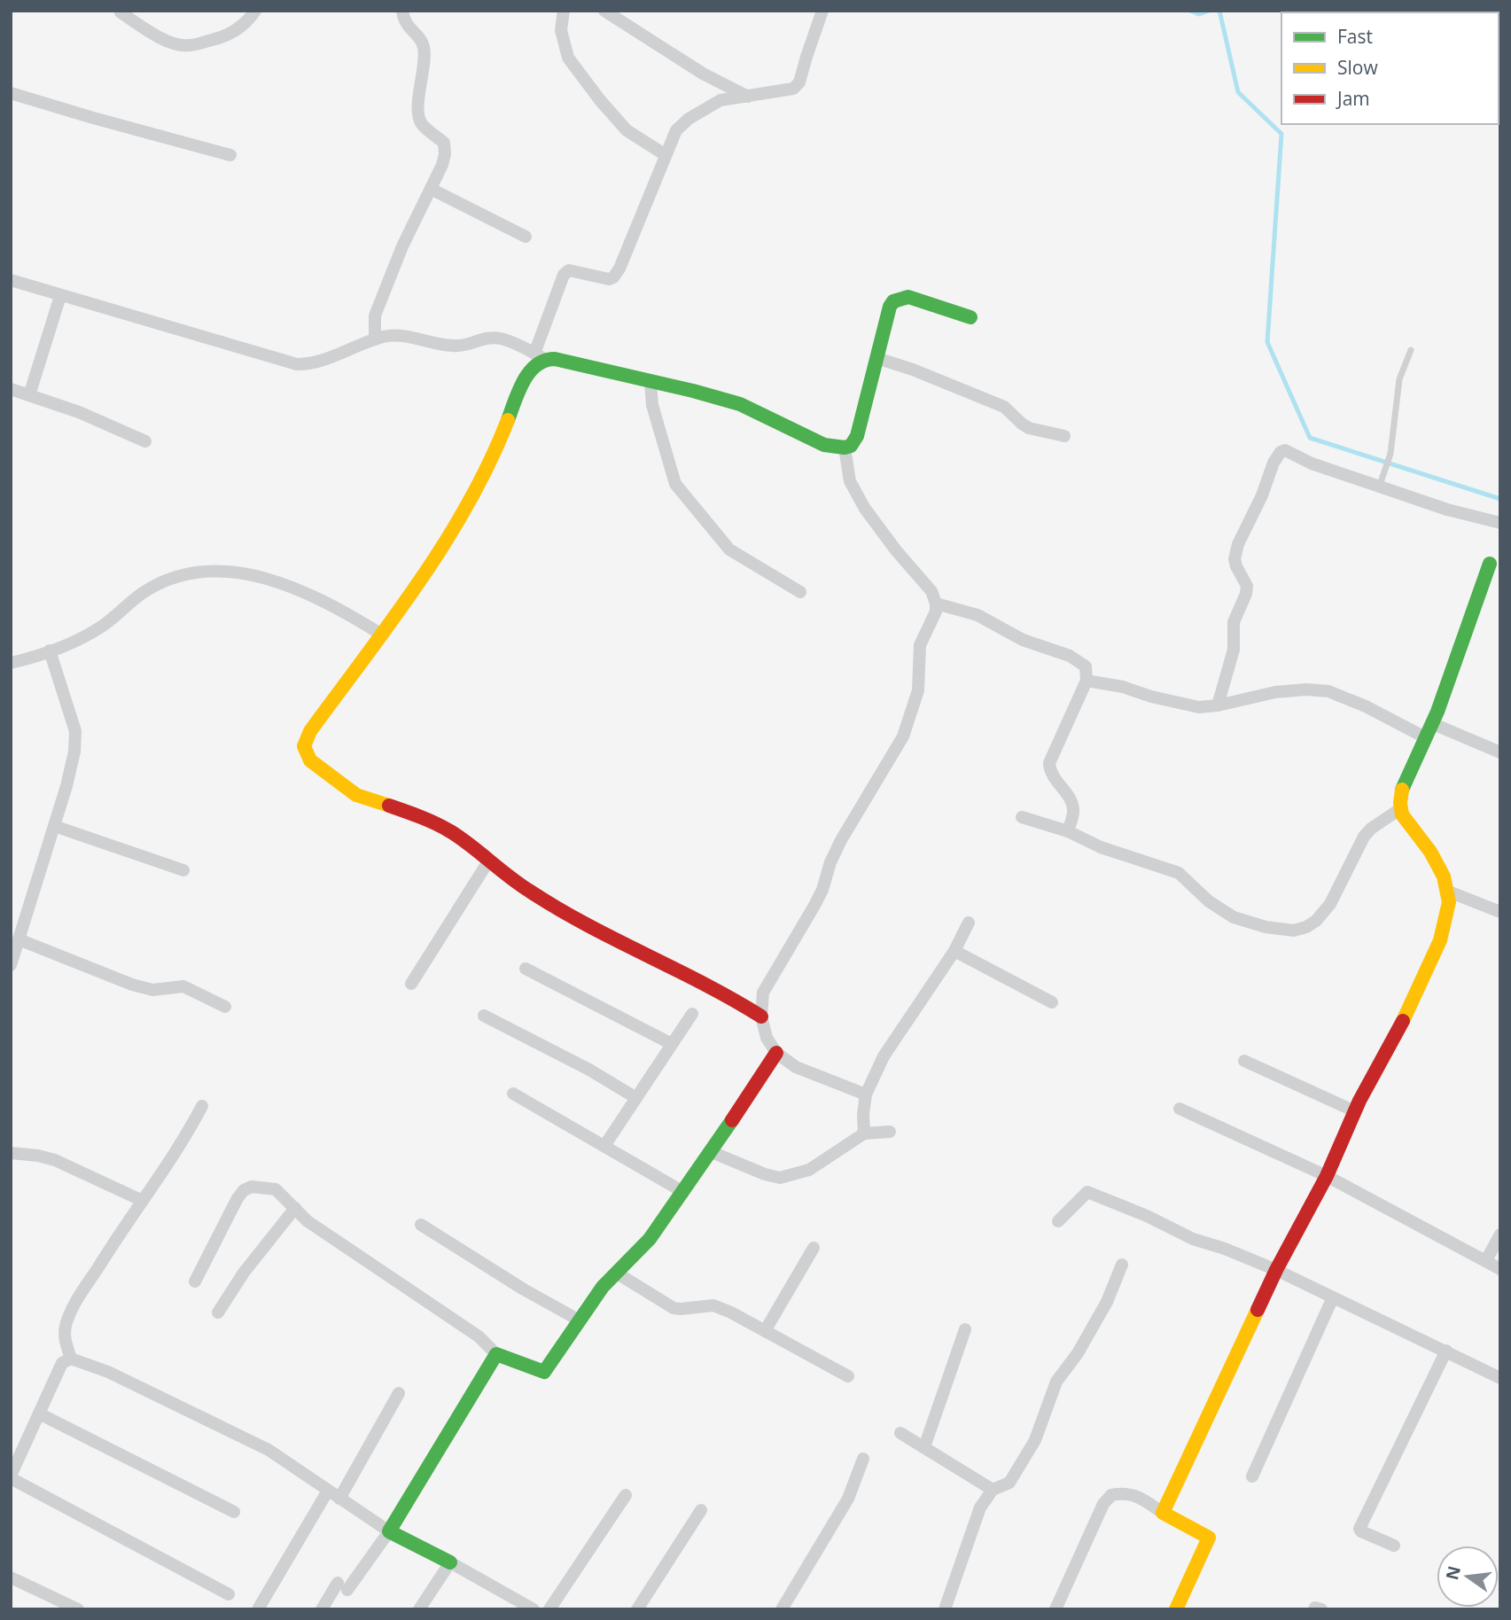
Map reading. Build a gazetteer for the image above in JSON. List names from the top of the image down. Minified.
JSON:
{"legend":["Fast","Slow","Jam"],"north":"left"}
